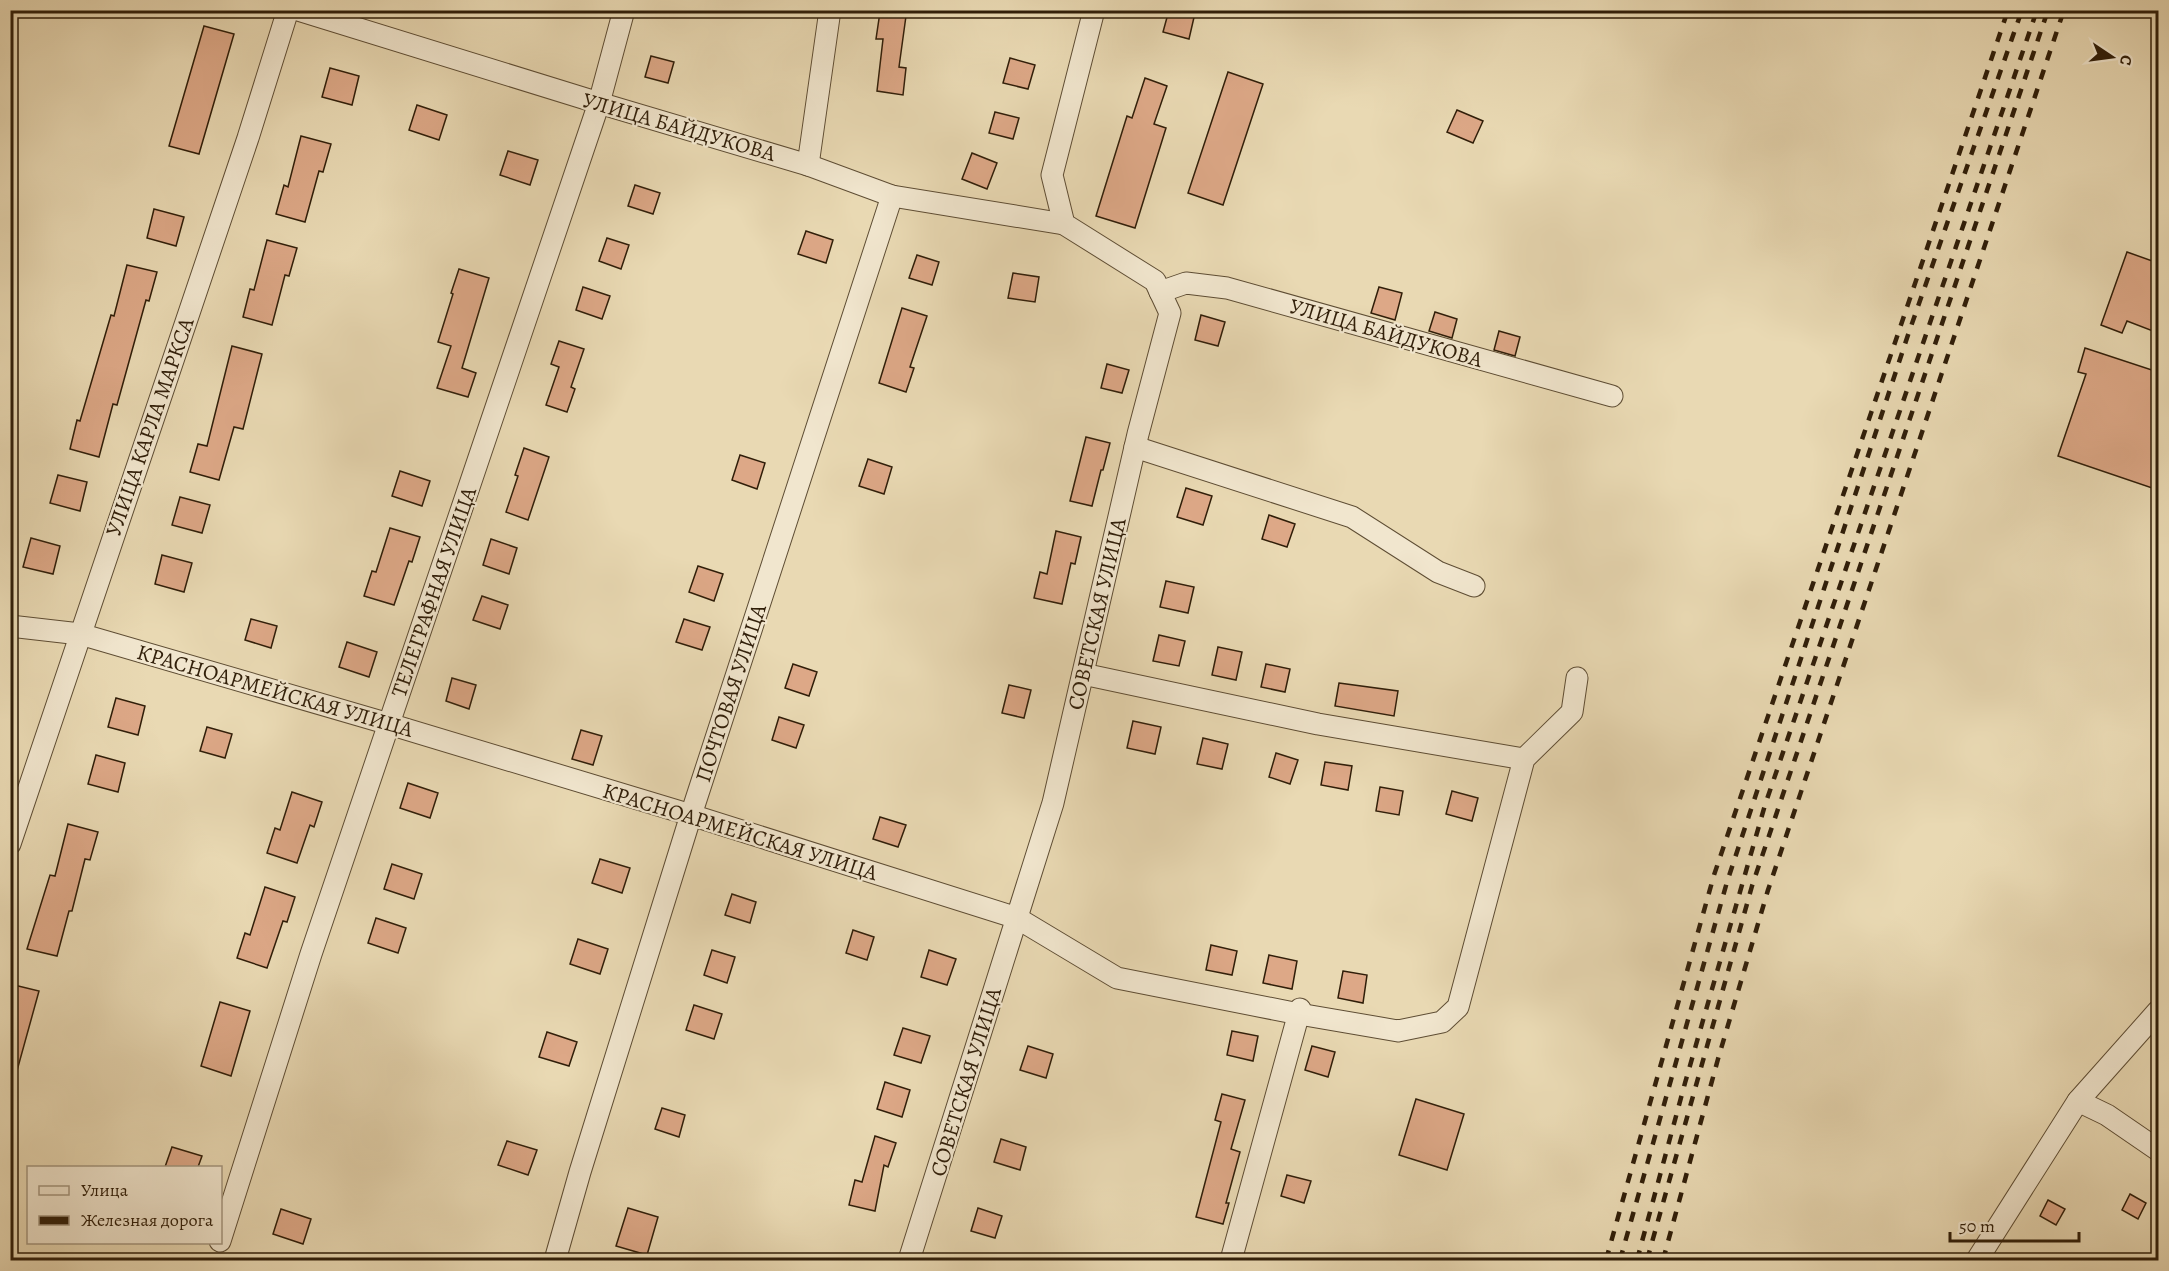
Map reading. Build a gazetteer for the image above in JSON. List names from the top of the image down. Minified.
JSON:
{"streets":{"street":["УЛИЦА БАЙДУКОВА","УЛИЦА КАРЛА МАРКСА","ТЕЛЕГРАФНАЯ УЛИЦА","СОВЕТСКАЯ УЛИЦА","КРАСНОАРМЕЙСКАЯ УЛИЦА","ПОЧТОВАЯ УЛИЦА"]},"crossings":[["УЛИЦА БАЙДУКОВА","ТЕЛЕГРАФНАЯ УЛИЦА"],["УЛИЦА БАЙДУКОВА","СОВЕТСКАЯ УЛИЦА"],["УЛИЦА БАЙДУКОВА","ПОЧТОВАЯ УЛИЦА"],["УЛИЦА КАРЛА МАРКСА","КРАСНОАРМЕЙСКАЯ УЛИЦА"],["ТЕЛЕГРАФНАЯ УЛИЦА","КРАСНОАРМЕЙСКАЯ УЛИЦА"],["СОВЕТСКАЯ УЛИЦА","КРАСНОАРМЕЙСКАЯ УЛИЦА"],["КРАСНОАРМЕЙСКАЯ УЛИЦА","ПОЧТОВАЯ УЛИЦА"]],"legend":["Улица","Железная дорога"],"scale_bar":"50 m","north":"right"}
